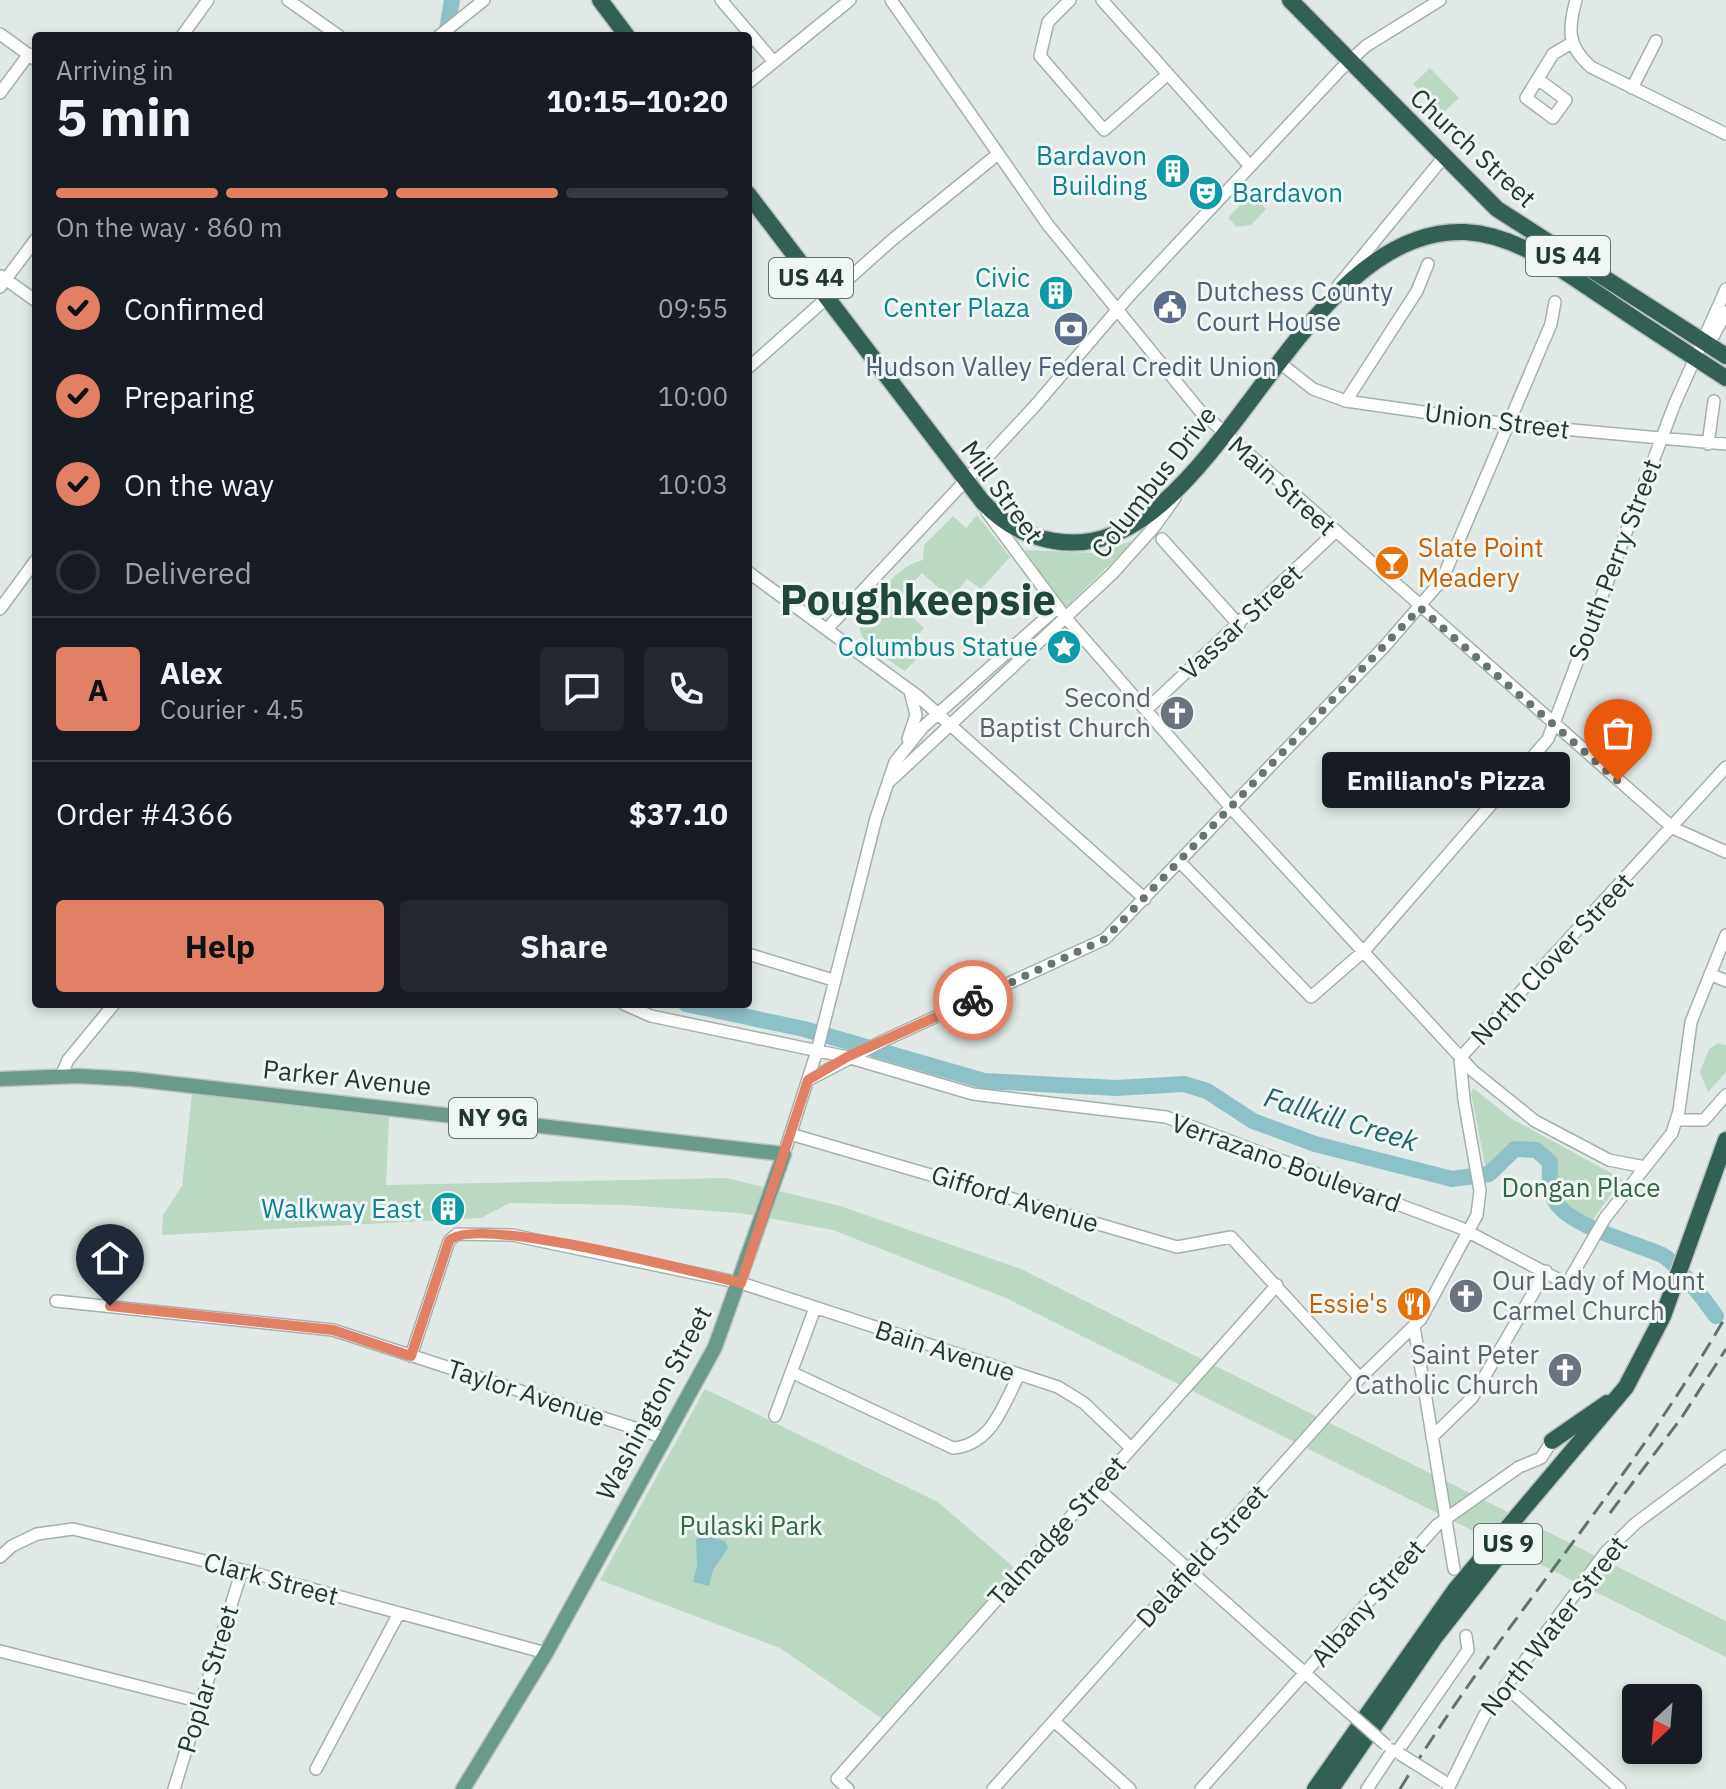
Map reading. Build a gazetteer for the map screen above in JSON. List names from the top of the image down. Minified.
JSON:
{"streets":{"highway":["Church Street","US 44","Columbus Drive","Mill Street","US 9"],"main road":["Parker Avenue","NY 9G","Washington Street"],"street":["Union Street","Main Street","South Perry Street","Vassar Street","North Clover Street","Verrazano Boulevard","Gifford Avenue","Bain Avenue","Taylor Avenue","Talmadge Street","Delafield Street","Clark Street","Albany Street","North Water Street","Poplar Street"]},"crossings":[["Church Street","Columbus Drive"],["Church Street","South Perry Street"],["US 44","Columbus Drive"],["US 44","Mill Street"],["US 44","South Perry Street"],["Union Street","Columbus Drive"],["Union Street","South Perry Street"],["Columbus Drive","Main Street"],["Columbus Drive","Mill Street"],["Columbus Drive","South Perry Street"],["Columbus Drive","Washington Street"],["Main Street","South Perry Street"],["Main Street","Vassar Street"],["Main Street","North Clover Street"],["Mill Street","South Perry Street"],["Mill Street","Vassar Street"],["Mill Street","North Clover Street"],["North Clover Street","Verrazano Boulevard"],["North Clover Street","Delafield Street"],["Parker Avenue","Washington Street"],["Verrazano Boulevard","Washington Street"],["Verrazano Boulevard","Delafield Street"],["Gifford Avenue","Washington Street"],["Gifford Avenue","Talmadge Street"],["Bain Avenue","Taylor Avenue"],["Bain Avenue","Washington Street"],["Bain Avenue","Talmadge Street"],["Taylor Avenue","Washington Street"],["Washington Street","Clark Street"],["Clark Street","Poplar Street"]],"districts":["Poughkeepsie"],"water":["Fallkill Creek"],"parks":["Dongan Place","Pulaski Park"],"places":{"building":["Bardavon Building","Civic Center Plaza","Walkway East"],"theatre":["Bardavon"],"public building":["Dutchess County Court House"],"bank":["Hudson Valley Federal Credit Union"],"bar":["Slate Point Meadery"],"place":["Columbus Statue"],"church":["Second Baptist Church","Our Lady of Mount Carmel Church","Saint Peter Catholic Church"],"other":["Emiliano's Pizza"],"restaurant":["Essie's"]},"north":"bottom left","page":{"heading":["5 min","Arriving in","10:15–10:20"],"panel":["Alex","Courier · 4.5","Order #4366","$37.10"],"bar":"On the way · 860 m","list":[["Confirmed","09:55"],["Preparing","10:00"],["On the way","10:03"],"Delivered"],"round":"A","bubble":"Emiliano's Pizza","buttons":["Help","Share"]}}
